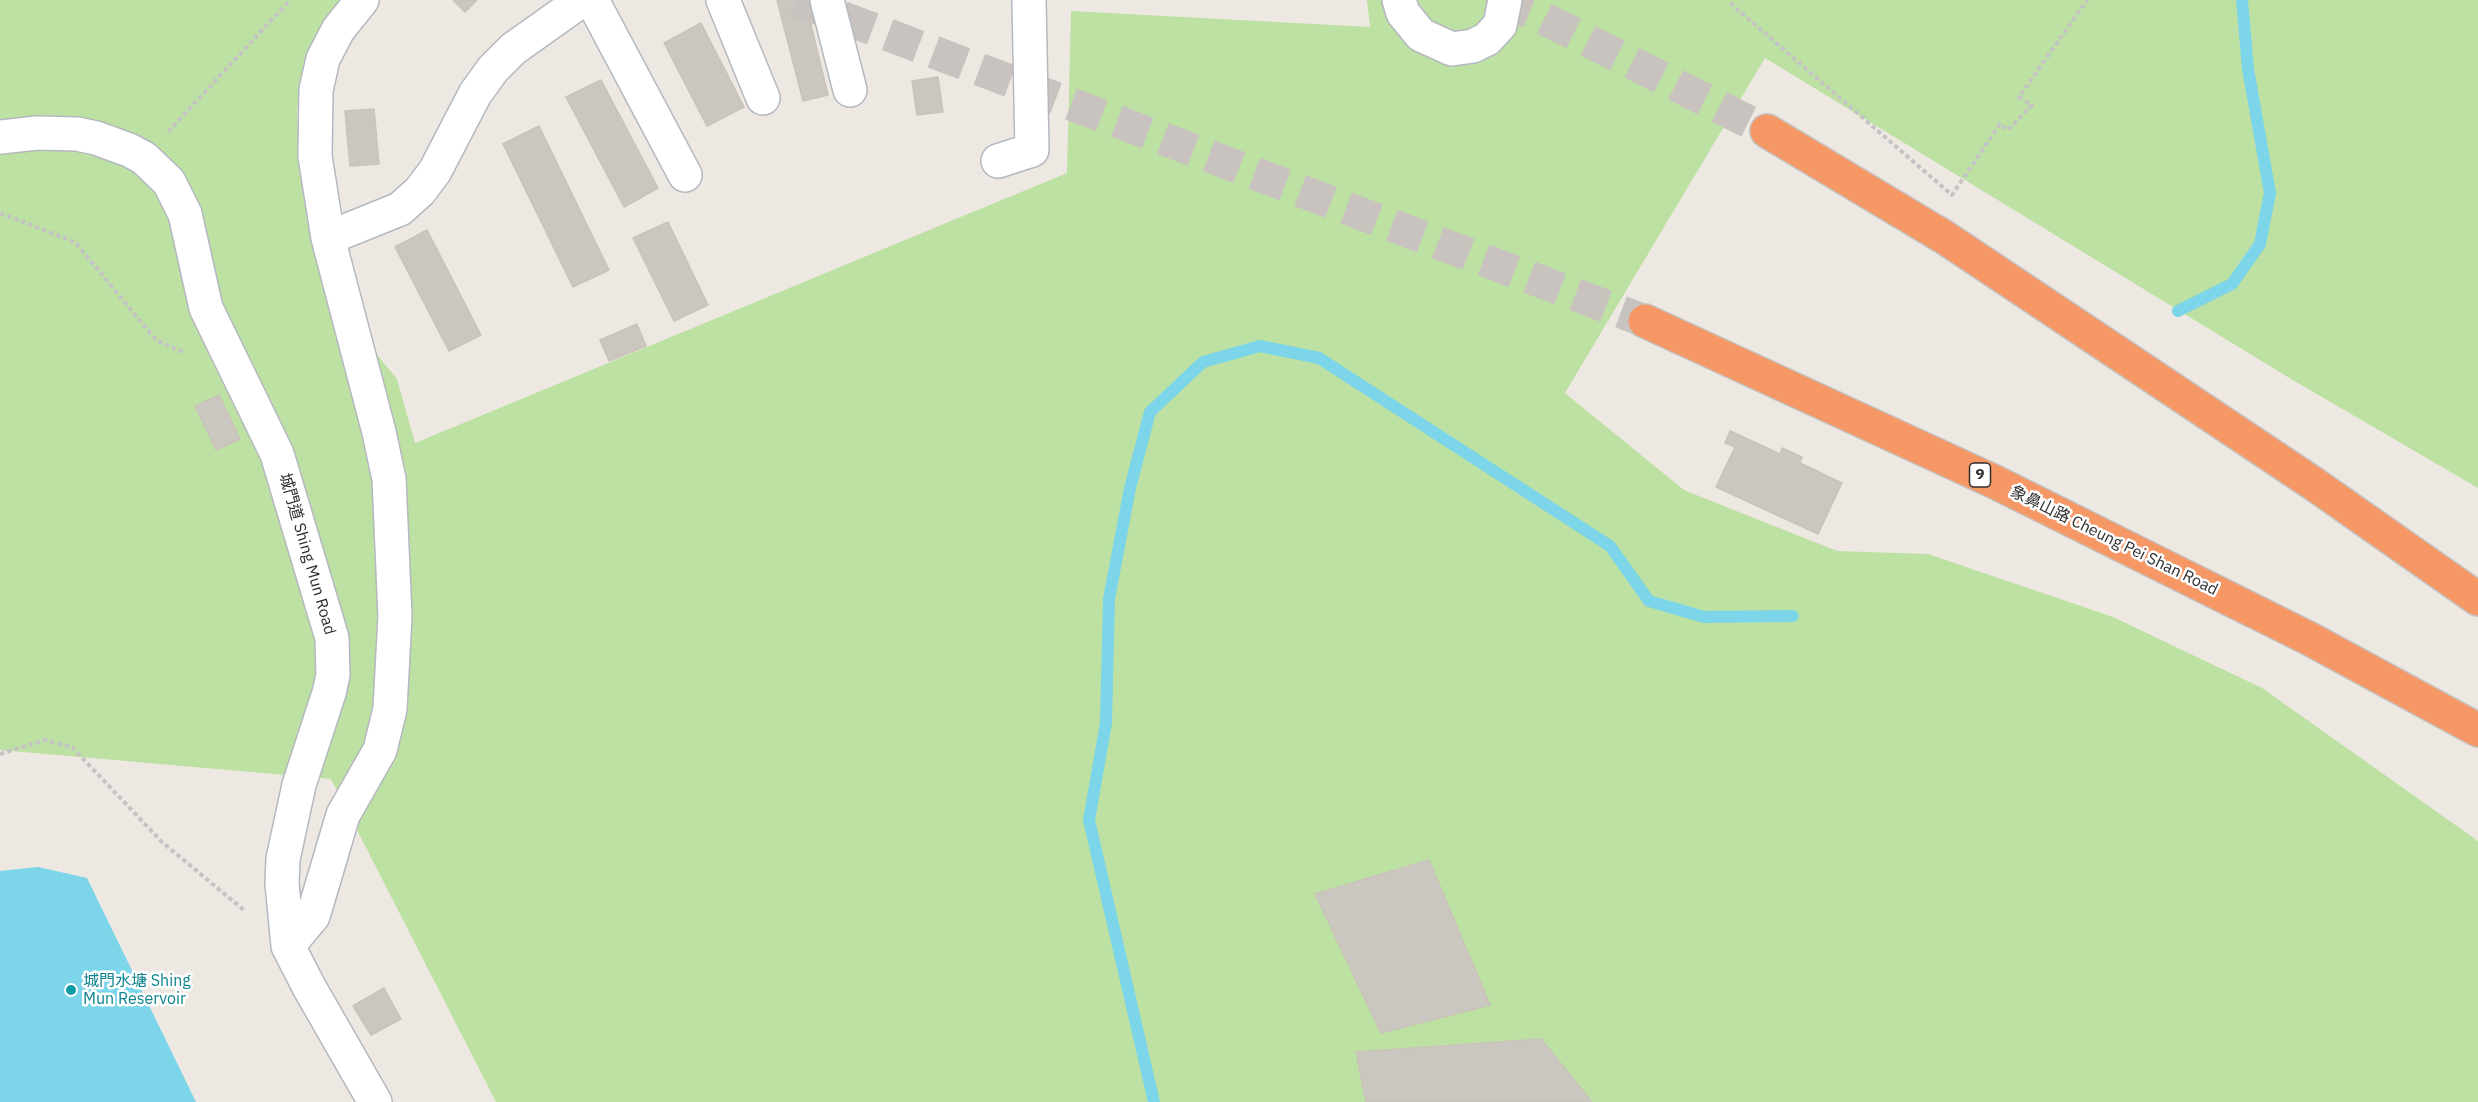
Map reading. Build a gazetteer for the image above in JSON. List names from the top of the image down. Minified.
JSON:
{"streets":{"highway":["9","象鼻山路 Cheung Pei Shan Road"],"lane":["城門道 Shing Mun Road"]},"places":["城門水塘 Shing Mun Reservoir"]}
